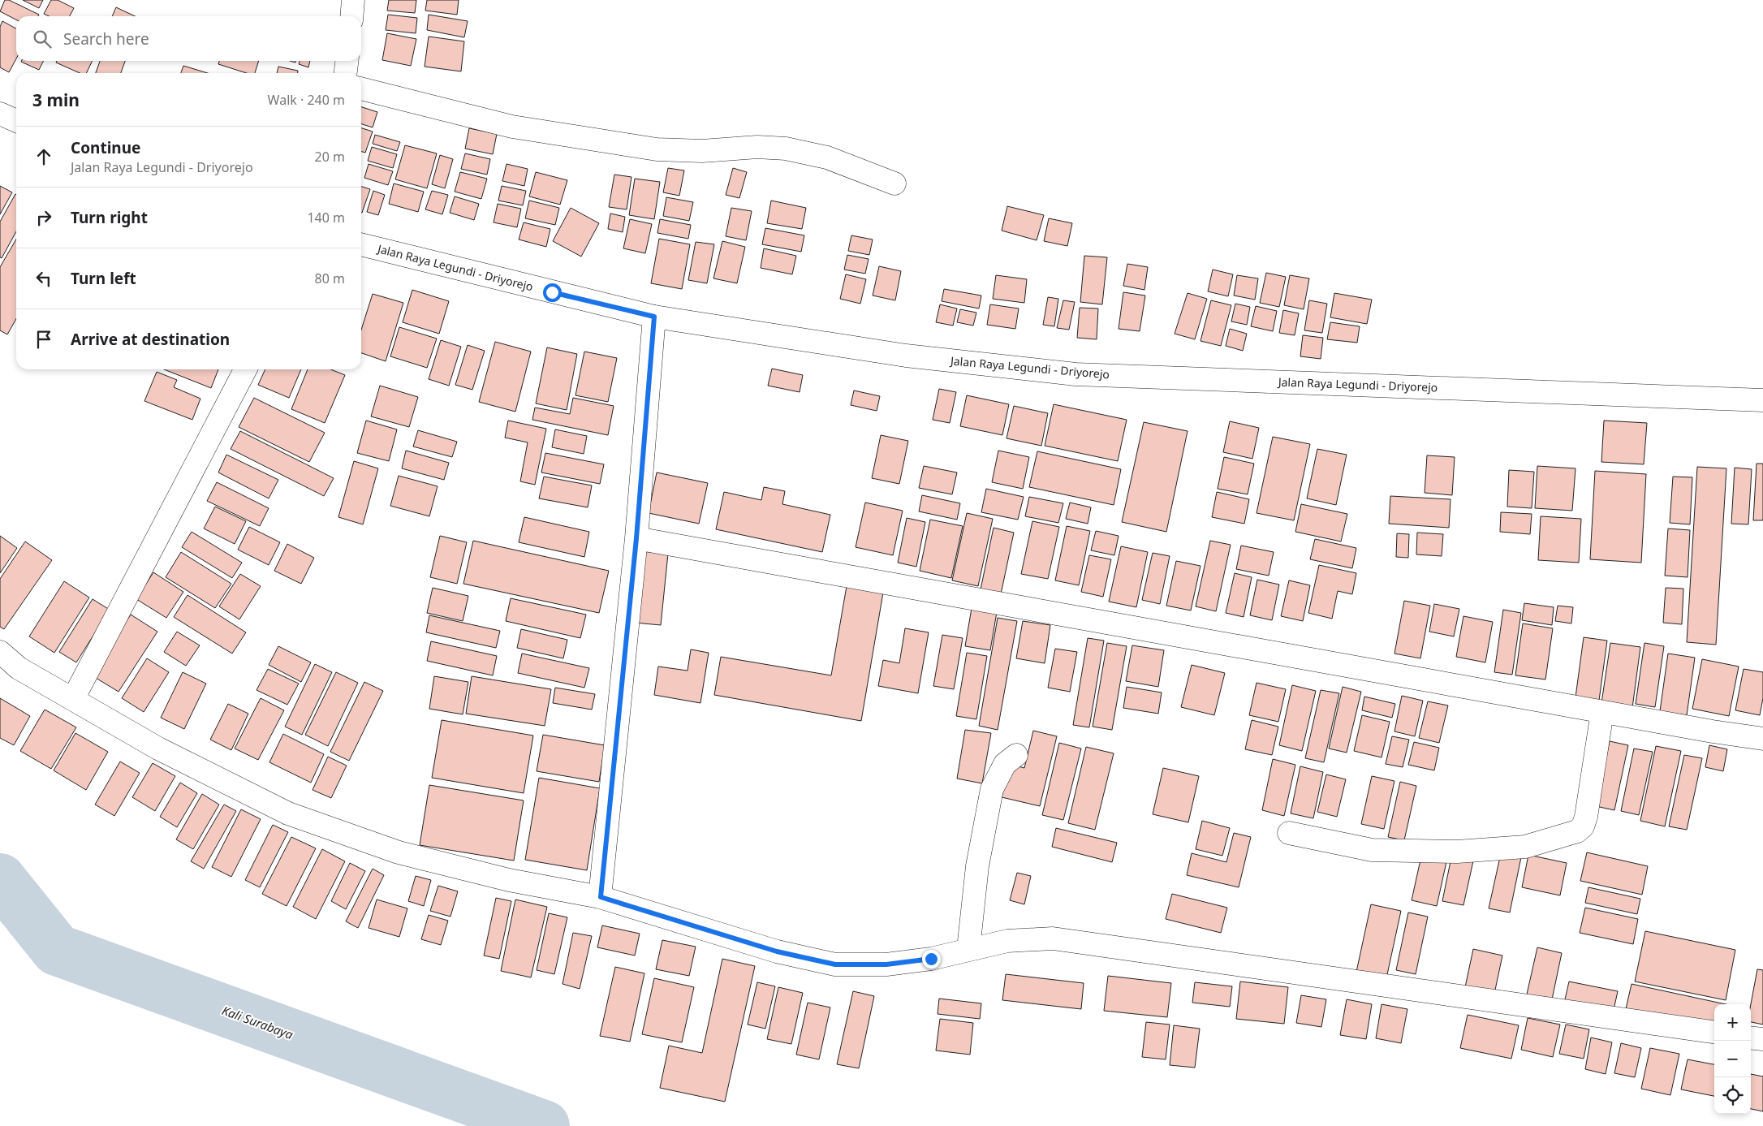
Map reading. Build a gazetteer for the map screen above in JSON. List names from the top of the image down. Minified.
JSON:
{"streets":{"street":["Jalan Raya Legundi - Driyorejo"]},"water":["Kali Surabaya"],"page":{"search":"Search here","heading":["3 min","Walk · 240 m"],"list":[["Continue","Jalan Raya Legundi - Driyorejo","20 m"],["Turn right","140 m"],["Turn left","80 m"],"Arrive at destination"],"map_buttons":["+","−"]}}
